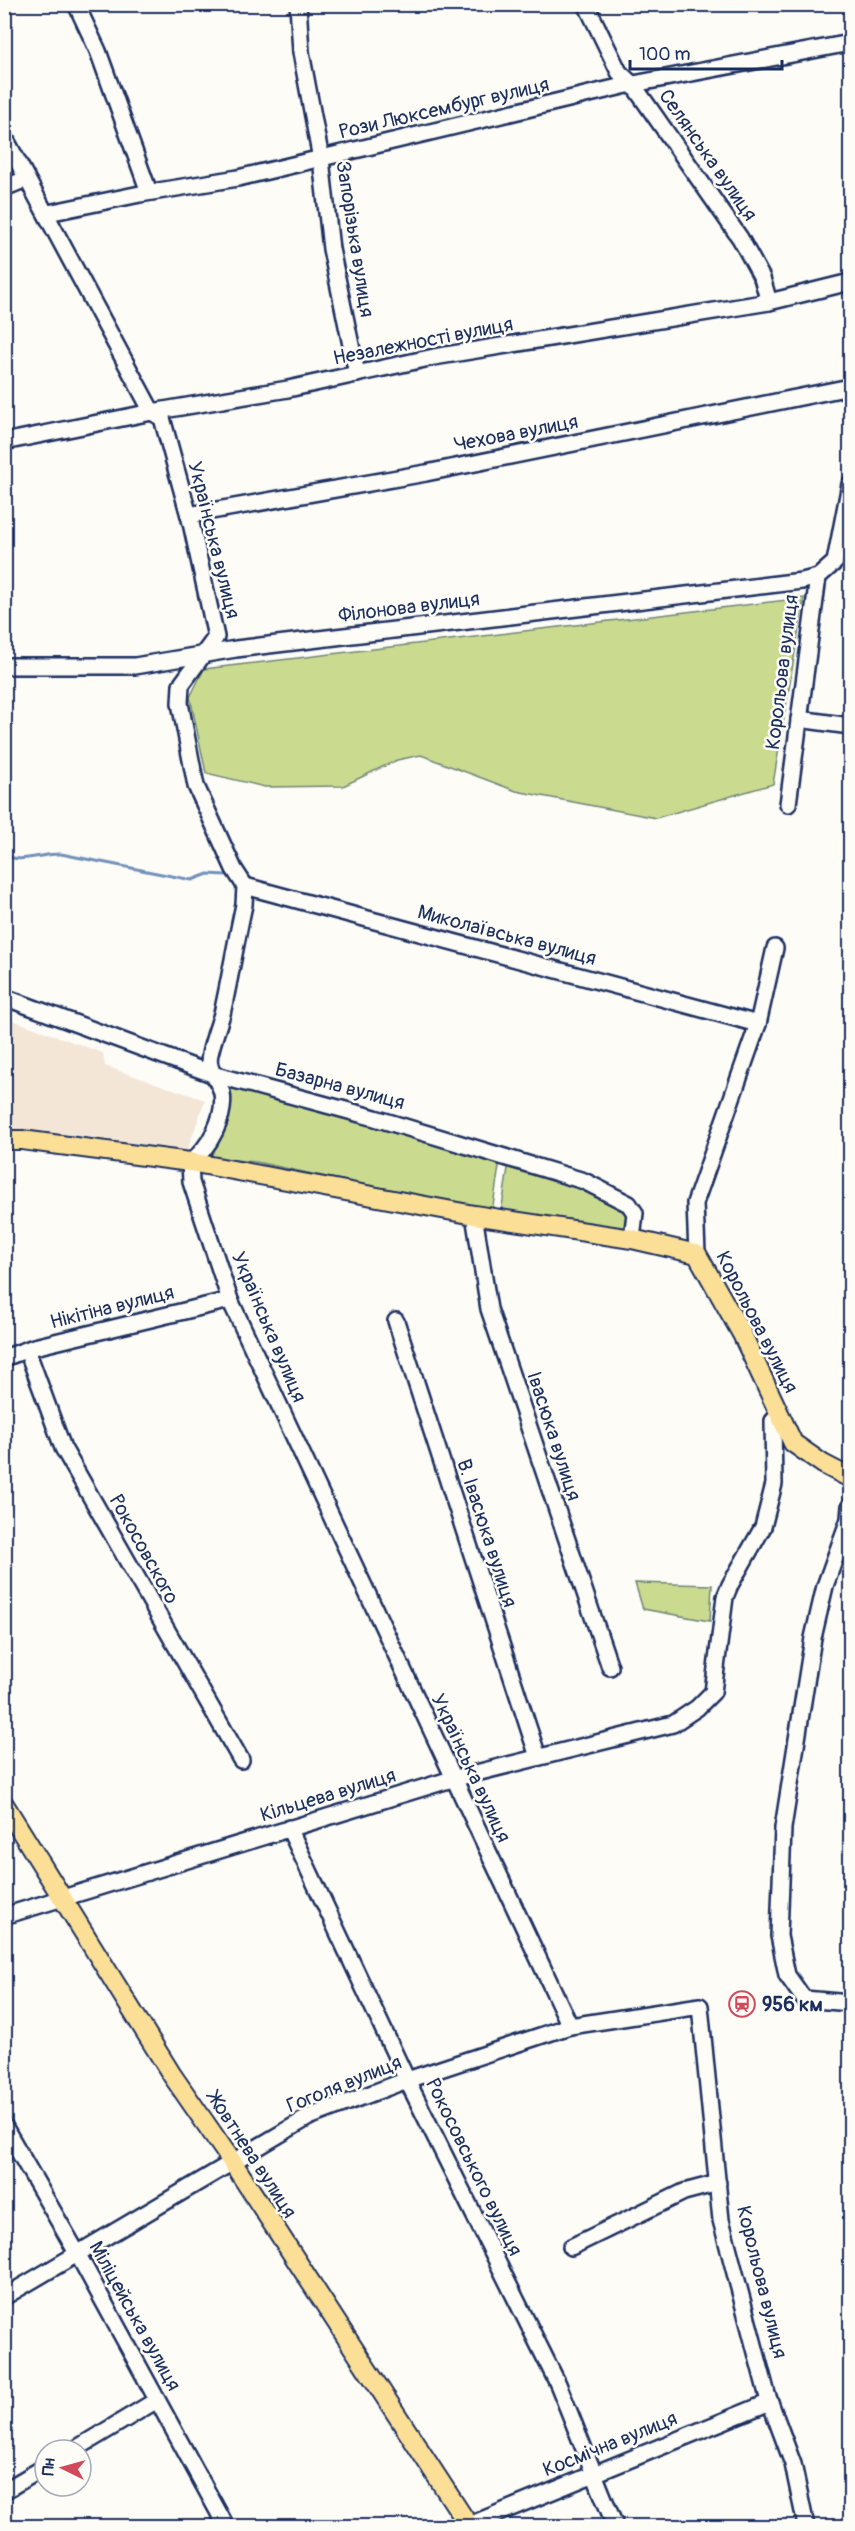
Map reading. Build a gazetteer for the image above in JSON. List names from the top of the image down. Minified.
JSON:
{"streets":{"main road":["Корольова вулиця","Жовтнева вулиця"],"street":["Рози Люксембург вулиця","Селянська вулиця","Запорізька вулиця","Незалежності вулиця","Чехова вулиця","Українська вулиця","Філонова вулиця","Миколаївська вулиця","Базарна вулиця","Нікітіна вулиця","Івасюка вулиця","В. Івасюка вулиця","Рокосовского","Кільцева вулиця","Гоголя вулиця","Рокосовського вулиця","Міліцейська вулиця","Космічна вулиця"]},"crossings":[["Рози Люксембург вулиця","Селянська вулиця"],["Рози Люксембург вулиця","Запорізька вулиця"],["Рози Люксембург вулиця","Українська вулиця"],["Селянська вулиця","Незалежності вулиця"],["Запорізька вулиця","Незалежності вулиця"],["Незалежності вулиця","Українська вулиця"],["Чехова вулиця","Українська вулиця"],["Українська вулиця","Філонова вулиця"],["Українська вулиця","Миколаївська вулиця"],["Українська вулиця","Нікітіна вулиця"],["Українська вулиця","Кільцева вулиця"],["Українська вулиця","Гоголя вулиця"],["Філонова вулиця","Корольова вулиця"],["Корольова вулиця","Миколаївська вулиця"],["Корольова вулиця","Кільцева вулиця"],["Корольова вулиця","Гоголя вулиця"],["Корольова вулиця","Космічна вулиця"],["Нікітіна вулиця","Рокосовского"],["В. Івасюка вулиця","Кільцева вулиця"],["Кільцева вулиця","Жовтнева вулиця"],["Кільцева вулиця","Рокосовського вулиця"],["Гоголя вулиця","Жовтнева вулиця"],["Гоголя вулиця","Рокосовського вулиця"],["Гоголя вулиця","Міліцейська вулиця"],["Жовтнева вулиця","Космічна вулиця"],["Рокосовського вулиця","Космічна вулиця"]],"places":{"station":["956 км"]},"scale_bar":"100 m","north":"left"}
